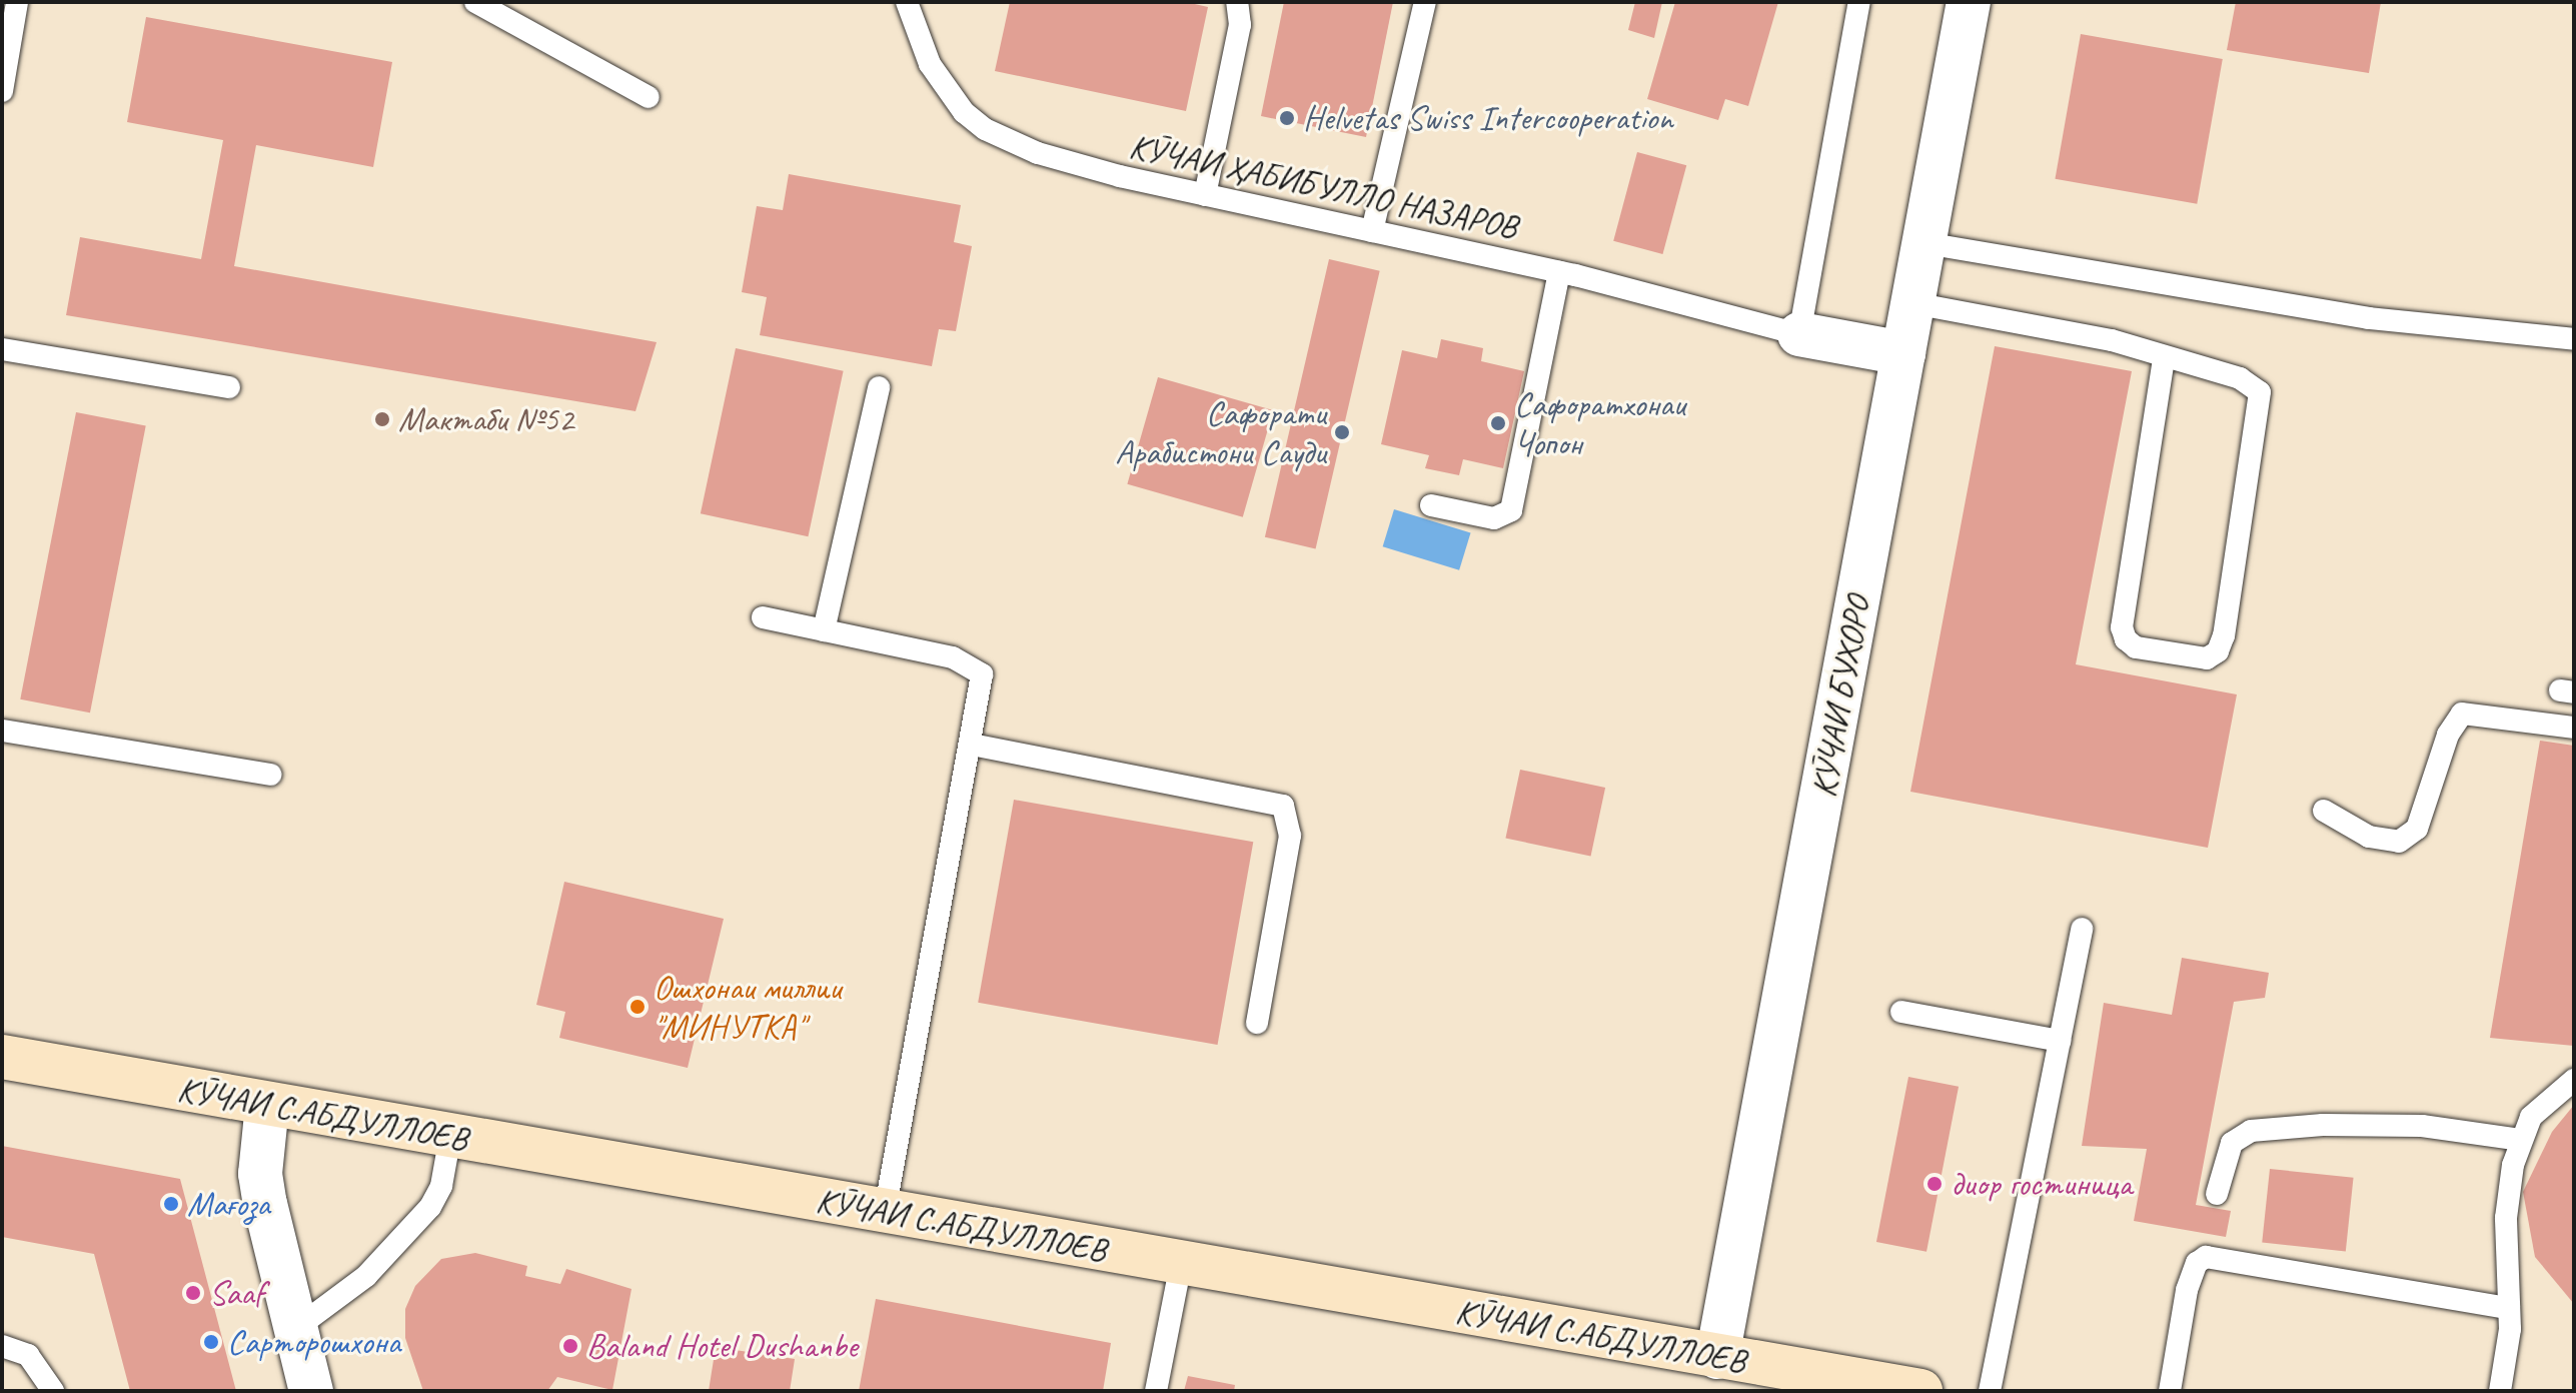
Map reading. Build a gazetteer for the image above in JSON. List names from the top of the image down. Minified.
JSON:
{"streets":{"street":["КӮЧАИ БУХОРО","КӮЧАИ С.АБДУЛЛОЕВ"],"lane":["КӮЧАИ ҲАБИБУЛЛО НАЗАРОВ"]},"crossings":[["КӮЧАИ БУХОРО","КӮЧАИ С.АБДУЛЛОЕВ"]],"places":["Helvetas Swiss Intercooperation","Мактаби №52","Сафоратхонаи Чопон","Сафорати Арабистони Сауди","Ошхонаи миллии \"МИНУТКА\"","диор гостиница","Мағоза","Saaf","Сарторошхона","Baland Hotel Dushanbe"]}
